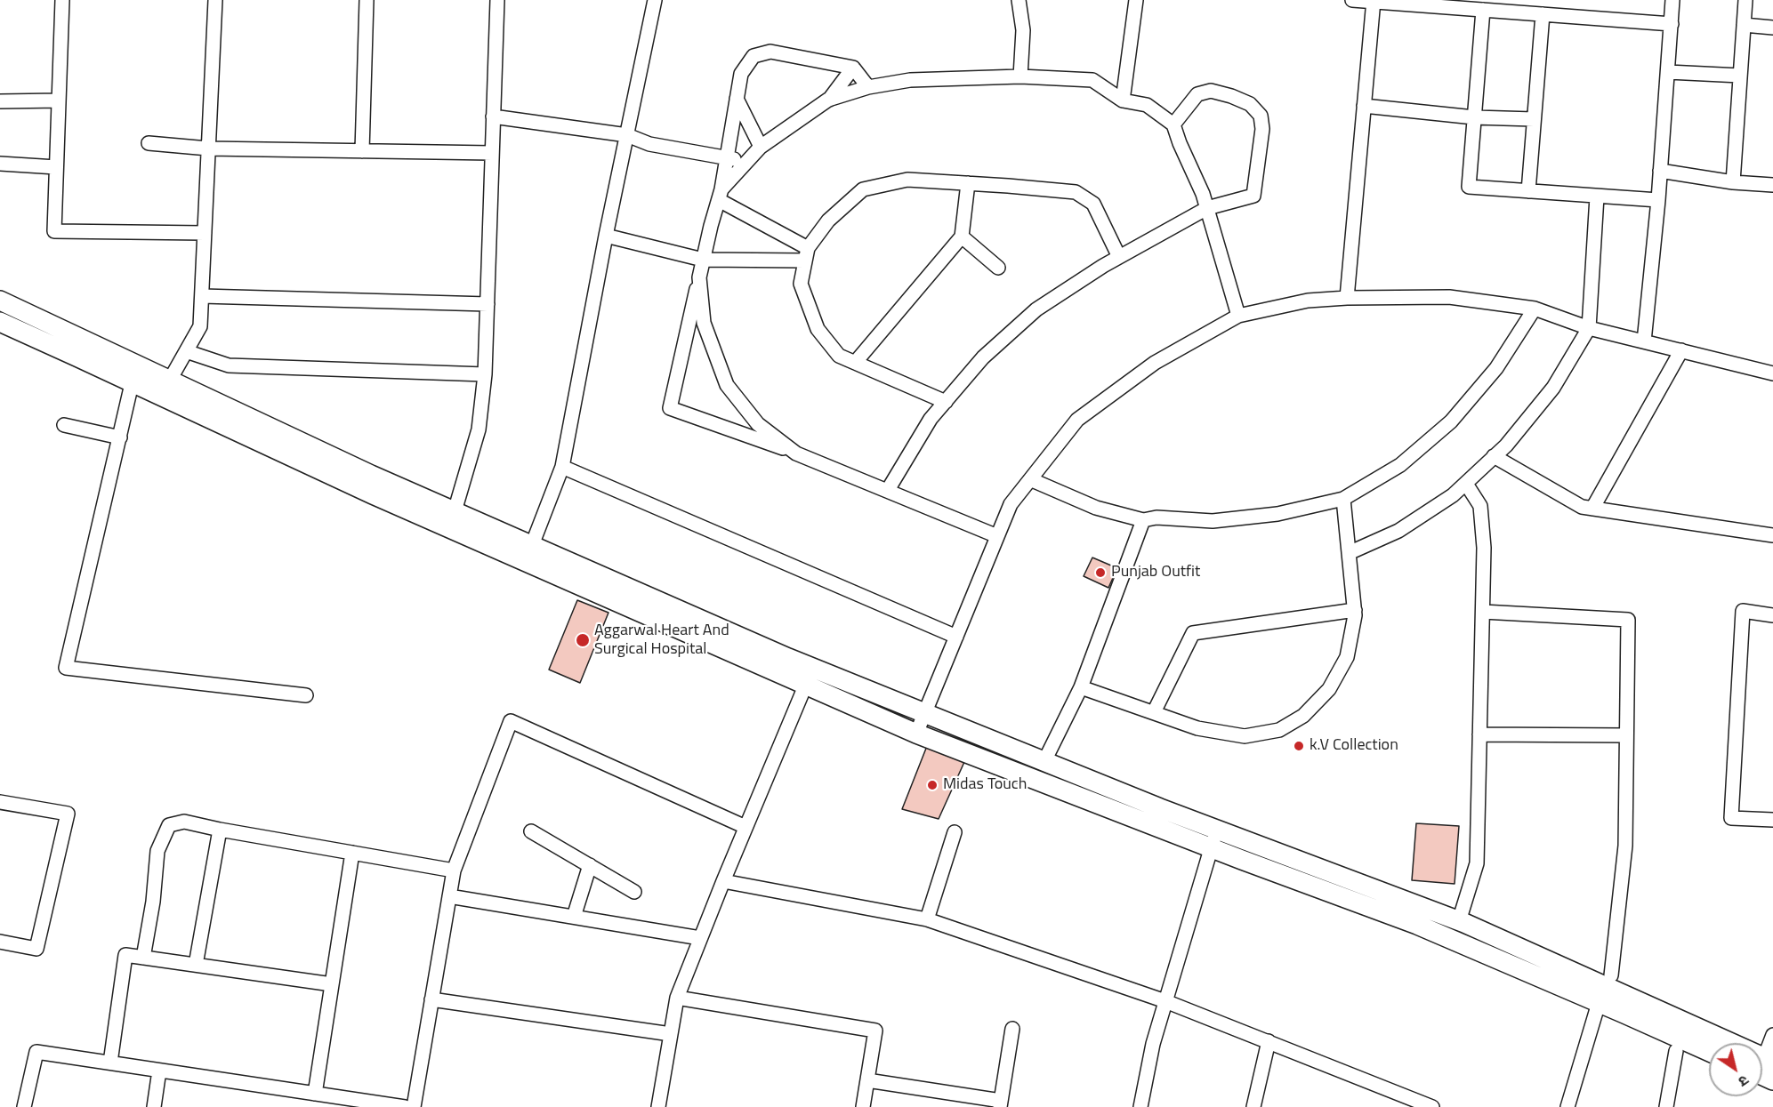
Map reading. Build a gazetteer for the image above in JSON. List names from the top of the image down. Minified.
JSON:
{"places":["Punjab Outfit","Aggarwal Heart And Surgical Hospital","k.V Collection","Midas Touch"],"north":"bottom right"}
